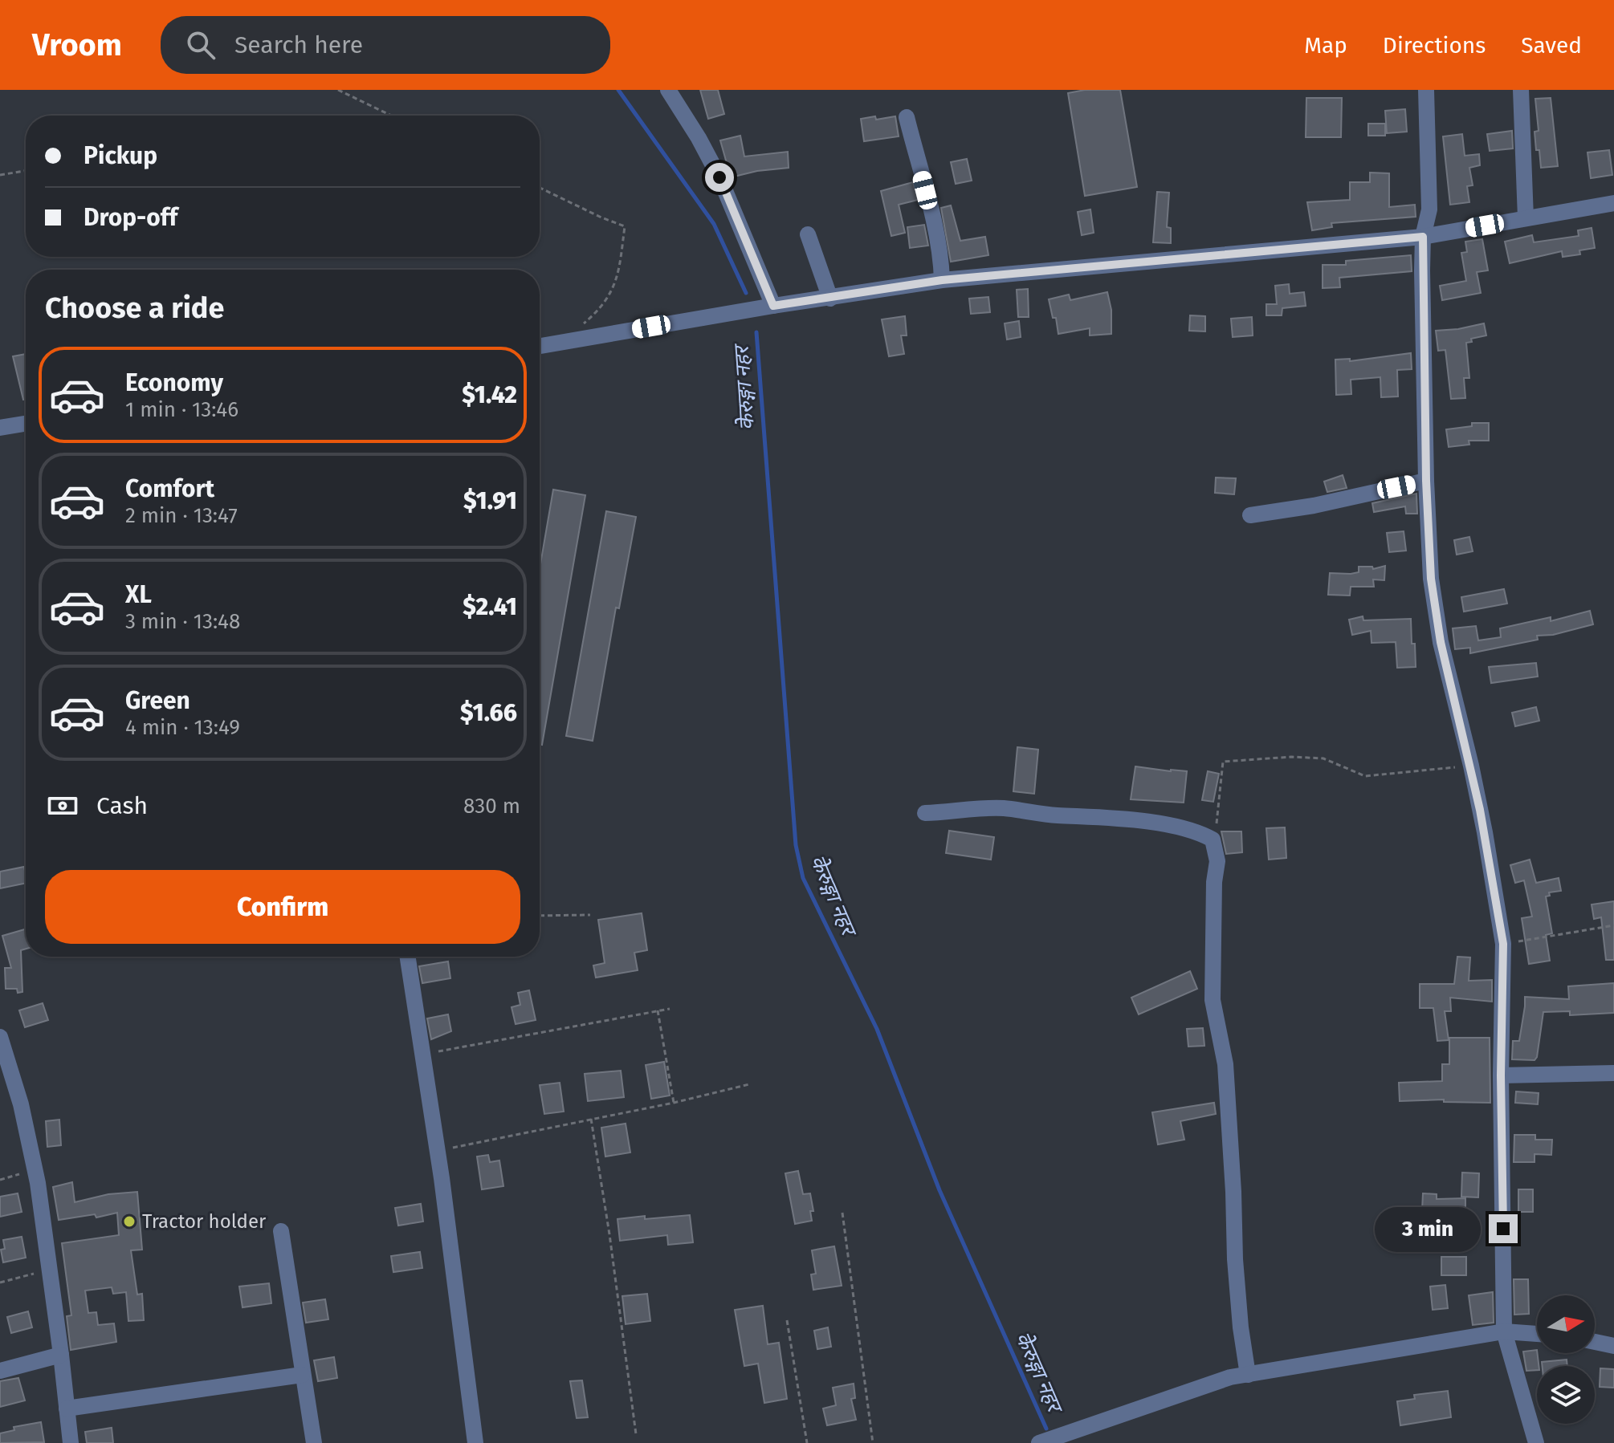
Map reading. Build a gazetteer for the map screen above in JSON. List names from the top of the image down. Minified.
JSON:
{"water":["केेरुङ्गा नहर"],"places":["Tractor holder"],"north":"right","page":{"header":"Vroom","search":"Search here","nav":["Map","Directions","Saved"],"banner":["Pickup","Drop-off"],"heading":"Choose a ride","list":[{"name":"Economy","note":"1 min · 13:46","value":"$1.42"},{"name":"Comfort","note":"2 min · 13:47","value":"$1.91"},{"name":"XL","note":"3 min · 13:48","value":"$2.41"},{"name":"Green","note":"4 min · 13:49","value":"$1.66"}],"pay":["Cash","830 m"],"buttons":"Confirm","bubble":"3 min"}}
